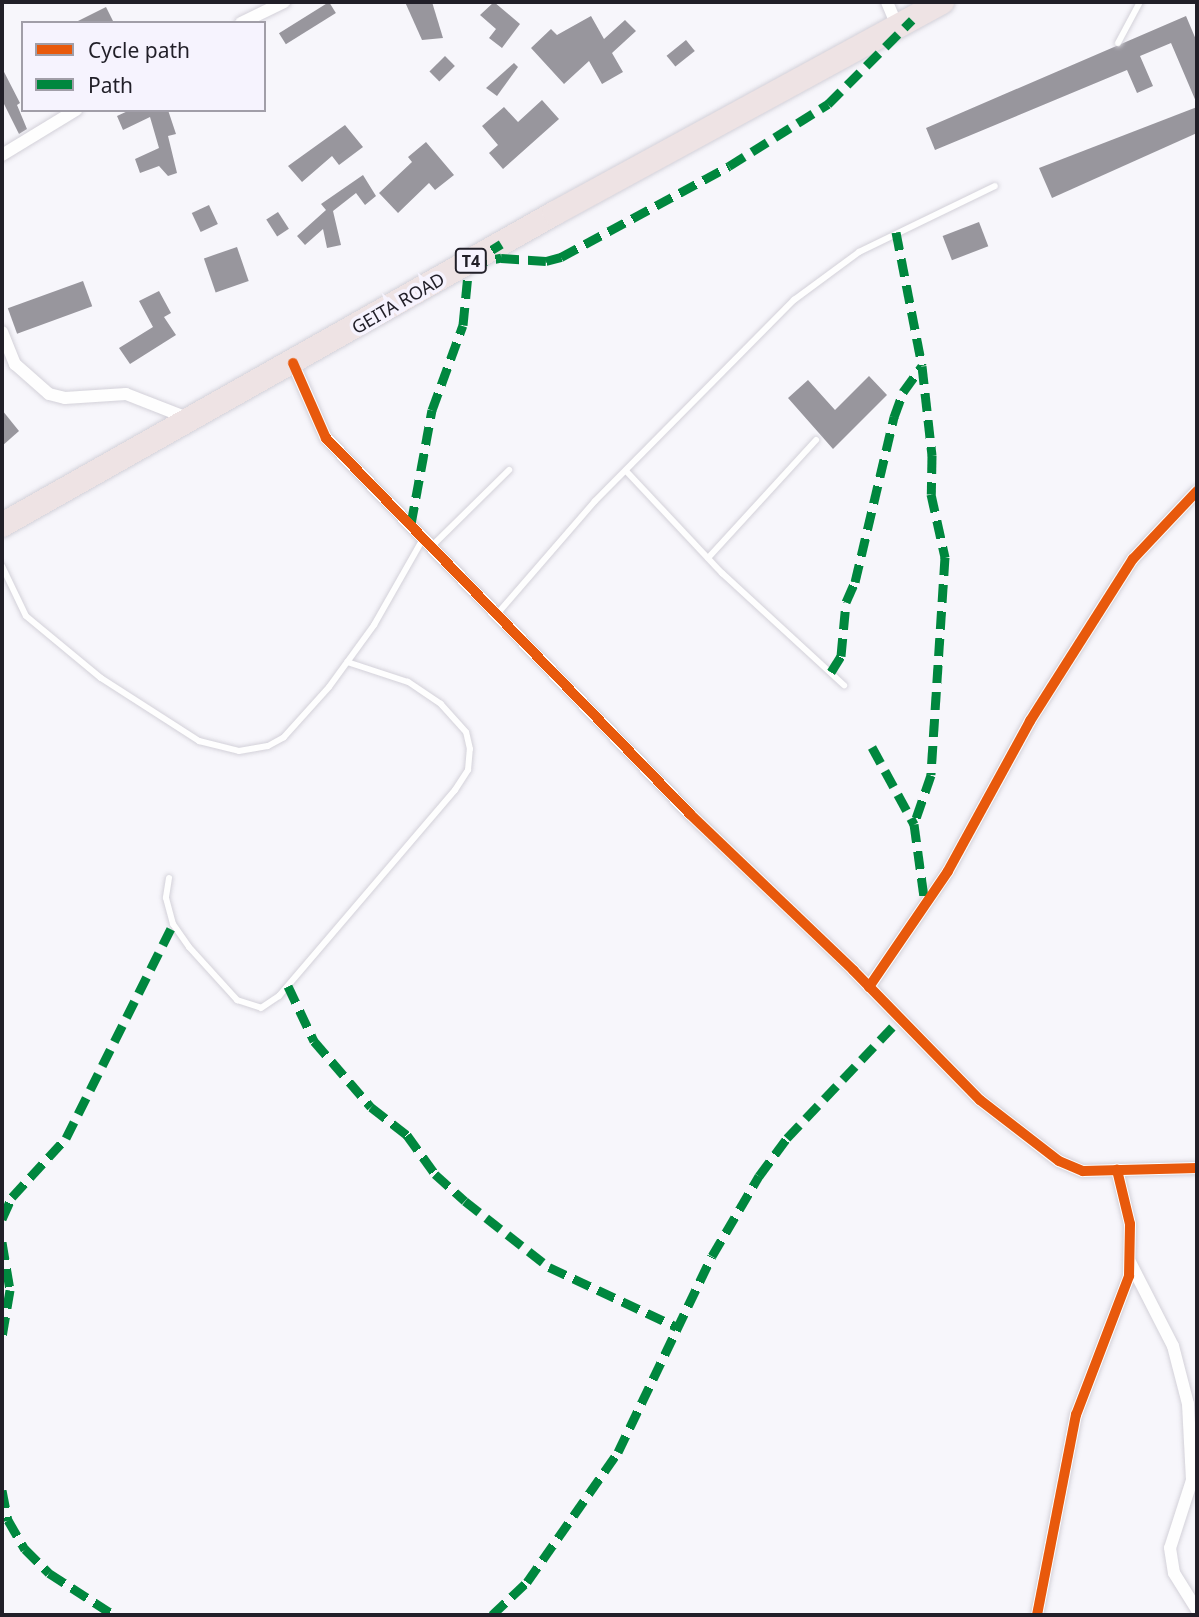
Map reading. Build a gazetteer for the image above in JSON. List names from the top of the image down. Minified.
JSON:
{"streets":{"highway":["T4","GEITA ROAD"]},"legend":["Cycle path","Path"]}
